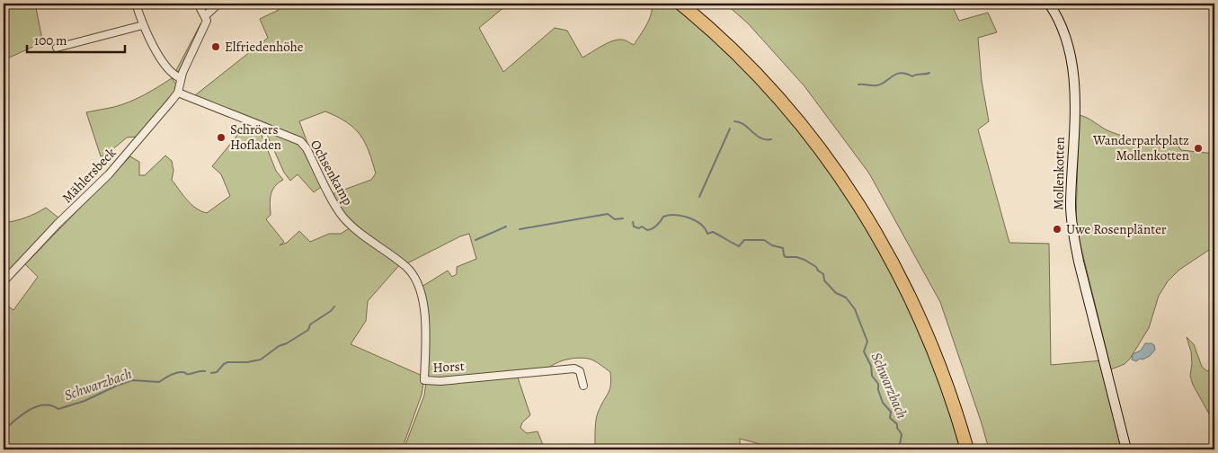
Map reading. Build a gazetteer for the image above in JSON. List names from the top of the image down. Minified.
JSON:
{"streets":{"main road":["Mollenkotten"],"street":["Ochsenkamp","Mählersbeck","Horst"]},"crossings":[["Ochsenkamp","Mählersbeck"],["Ochsenkamp","Horst"]],"water":["Schwarzbach"],"places":["Elfriedenhöhe","Schröers Hofladen","Wanderparkplatz Mollenkotten","Uwe Rosenplänter"],"scale_bar":"100 m"}
